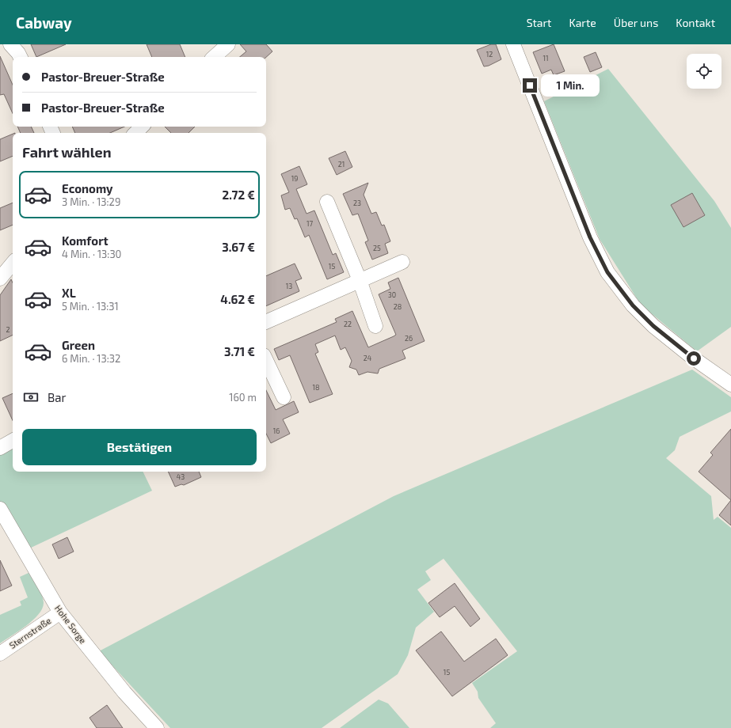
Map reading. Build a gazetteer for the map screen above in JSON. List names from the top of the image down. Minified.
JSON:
{"streets":{"street":["Hohe Sorge","Sternstraße"]},"crossings":[["Hohe Sorge","Sternstraße"]],"house_numbers":["12","11","21","19","23","17","25","15","13","30","28","22","2","26","24","18","16","43","15"],"page":{"header":"Cabway","nav":["Start","Karte","Über uns","Kontakt"],"banner":["Pastor-Breuer-Straße","Pastor-Breuer-Straße"],"bubble":"1 Min.","heading":"Fahrt wählen","list":[{"name":"Economy","note":"3 Min. · 13:29","value":"2.72 €"},{"name":"Komfort","note":"4 Min. · 13:30","value":"3.67 €"},{"name":"XL","note":"5 Min. · 13:31","value":"4.62 €"},{"name":"Green","note":"6 Min. · 13:32","value":"3.71 €"}],"pay":["Bar","160 m"],"buttons":"Bestätigen"}}
